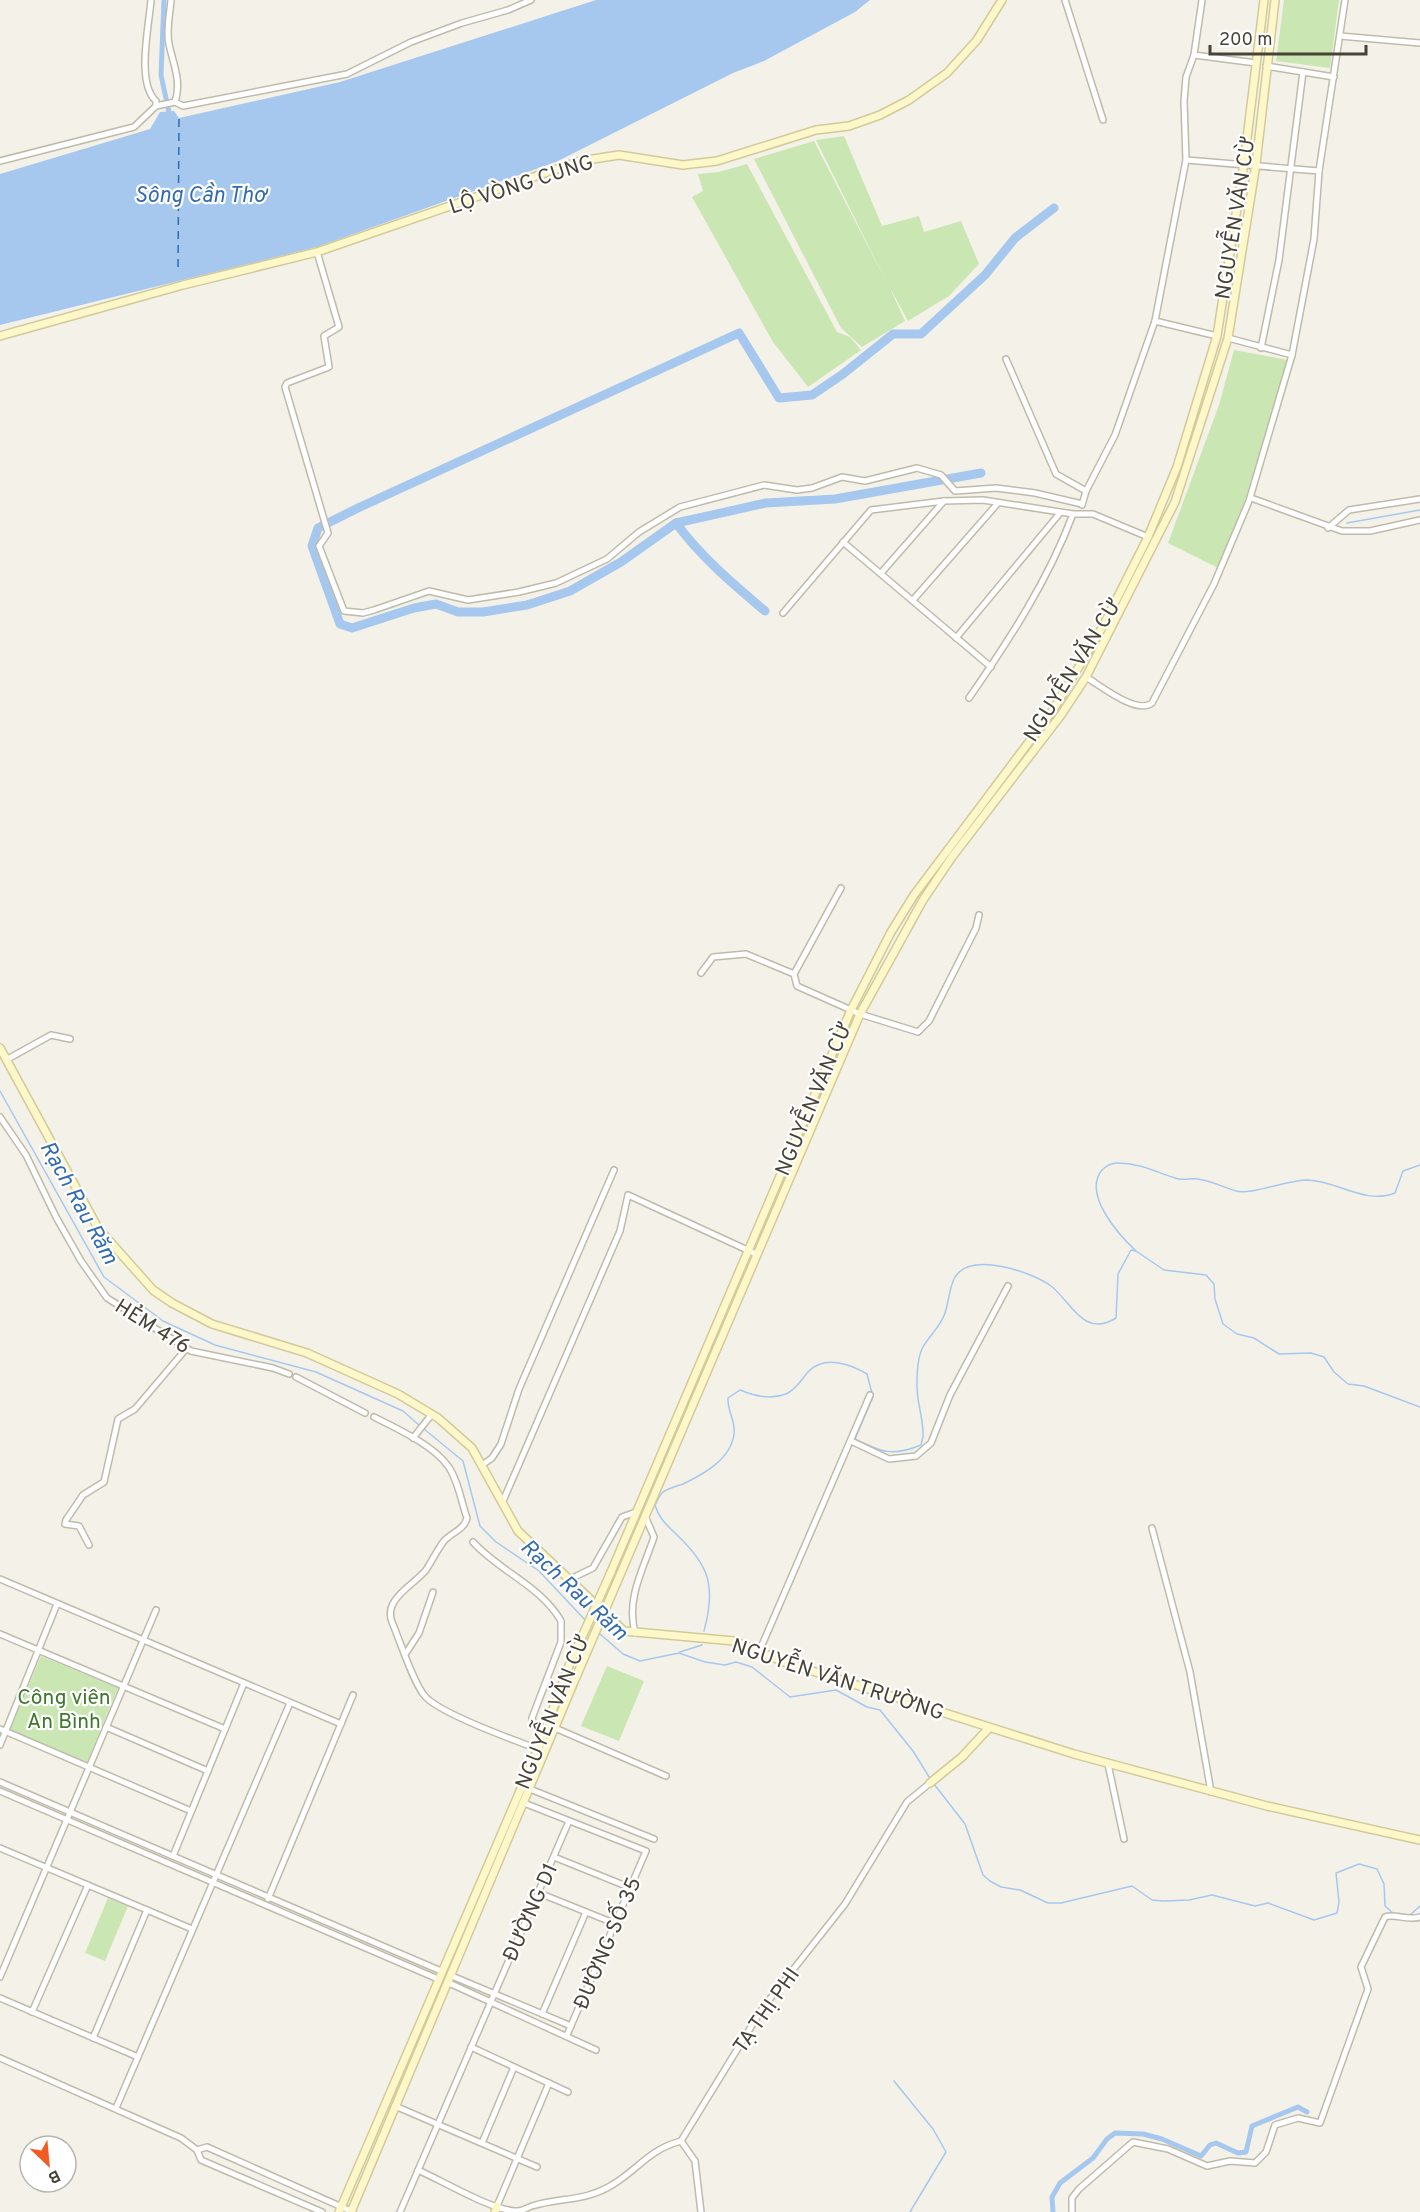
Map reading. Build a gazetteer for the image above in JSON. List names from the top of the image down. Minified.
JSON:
{"streets":{"main road":["LỘ VÒNG CUNG","NGUYỄN VĂN CỪ","NGUYỄN VĂN TRƯỜNG","TẠ THỊ PHI"],"street":["HẺM 476","ĐƯỜNG D1","ĐƯỜNG SỐ 35"]},"crossings":[["NGUYỄN VĂN TRƯỜNG","TẠ THỊ PHI"],["ĐƯỜNG D1","ĐƯỜNG SỐ 35"]],"water":["Sông Cần Thơ","Rạch Rau Răm"],"parks":["Công viên An Bình"],"scale_bar":"200 m","north":"bottom right"}
